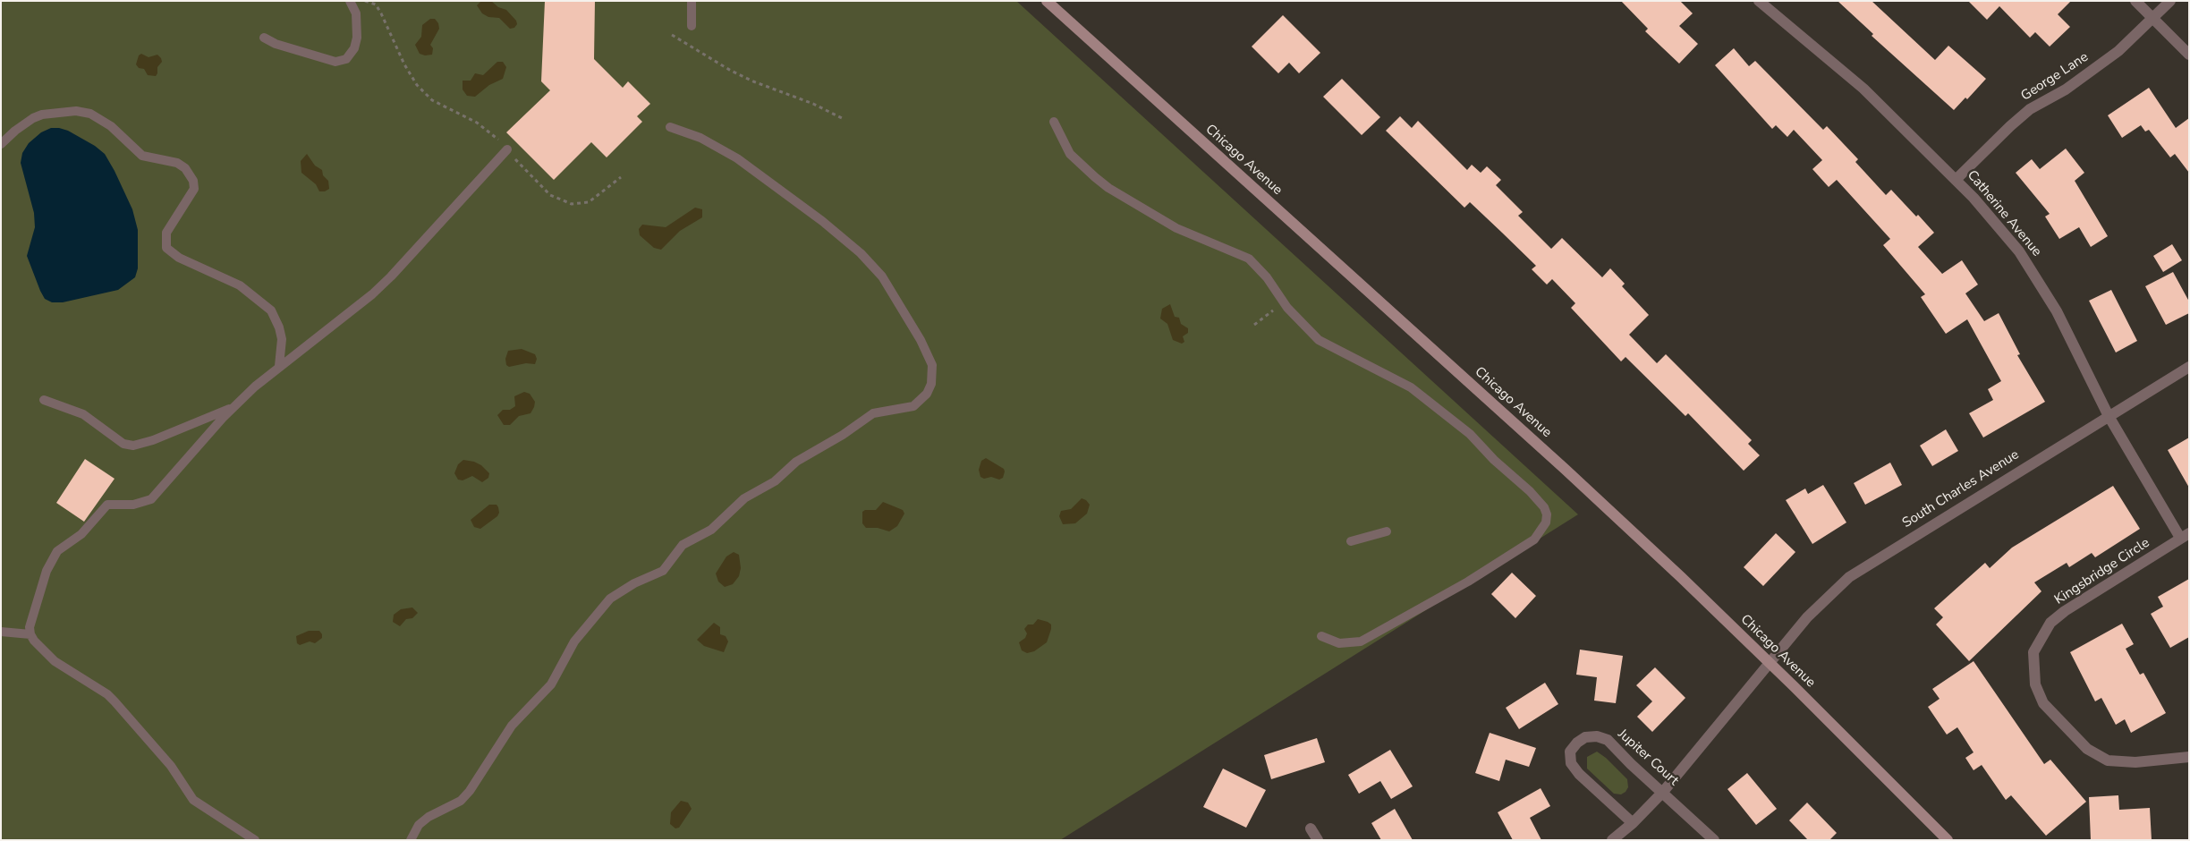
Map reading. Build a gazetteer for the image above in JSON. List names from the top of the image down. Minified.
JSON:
{"streets":{"main road":["Chicago Avenue"],"street":["George Lane","Catherine Avenue","South Charles Avenue","Kingsbridge Circle","Jupiter Court"]},"crossings":[["George Lane","Catherine Avenue"],["Chicago Avenue","South Charles Avenue"],["Catherine Avenue","South Charles Avenue"],["Catherine Avenue","Kingsbridge Circle"],["South Charles Avenue","Jupiter Court"]]}
